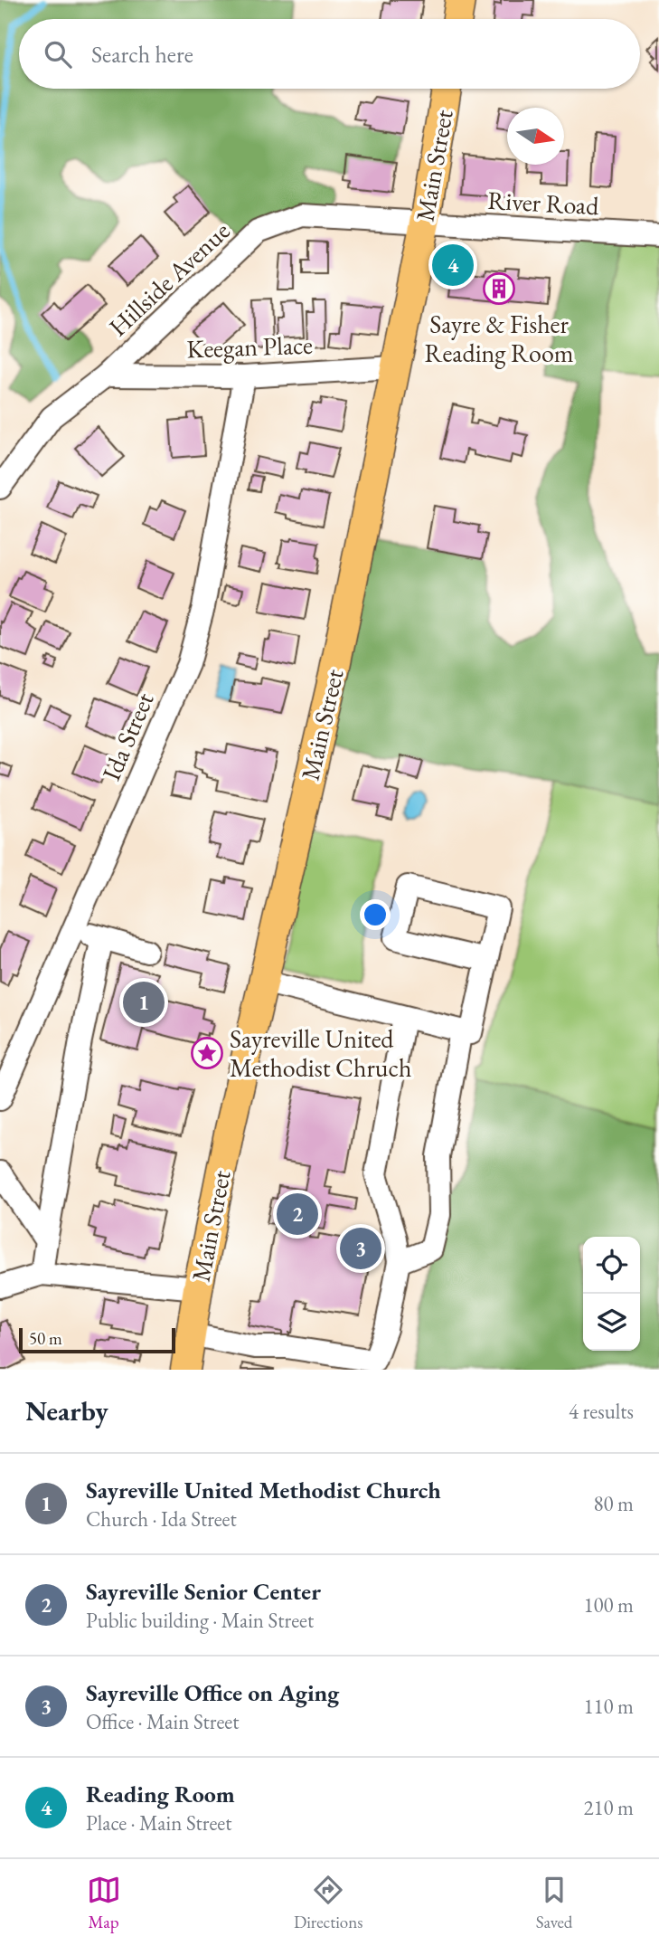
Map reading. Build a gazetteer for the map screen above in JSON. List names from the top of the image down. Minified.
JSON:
{"streets":{"main road":["Main Street"],"street":["River Road","Hillside Avenue","Keegan Place","Ida Street"]},"crossings":[["Main Street","River Road"],["Main Street","Hillside Avenue"],["Main Street","Keegan Place"],["River Road","Hillside Avenue"],["Hillside Avenue","Keegan Place"],["Keegan Place","Ida Street"]],"places":{"building":["Sayre & Fisher Reading Room"],"place":["Sayreville United Methodist Chruch"]},"scale_bar":"50 m","north":"right","page":{"search":"Search here","pins":["4","1","2","3"],"scale":"50 m","heading":["Nearby","4 results"],"list":[{"mark":"1","name":"Sayreville United Methodist Church","note":"Church · Ida Street","value":"80 m"},{"mark":"2","name":"Sayreville Senior Center","note":"Public building · Main Street","value":"100 m"},{"mark":"3","name":"Sayreville Office on Aging","note":"Office · Main Street","value":"110 m"},{"mark":"4","name":"Reading Room","note":"Place · Main Street","value":"210 m"}],"nav":["Map","Directions","Saved"]}}
